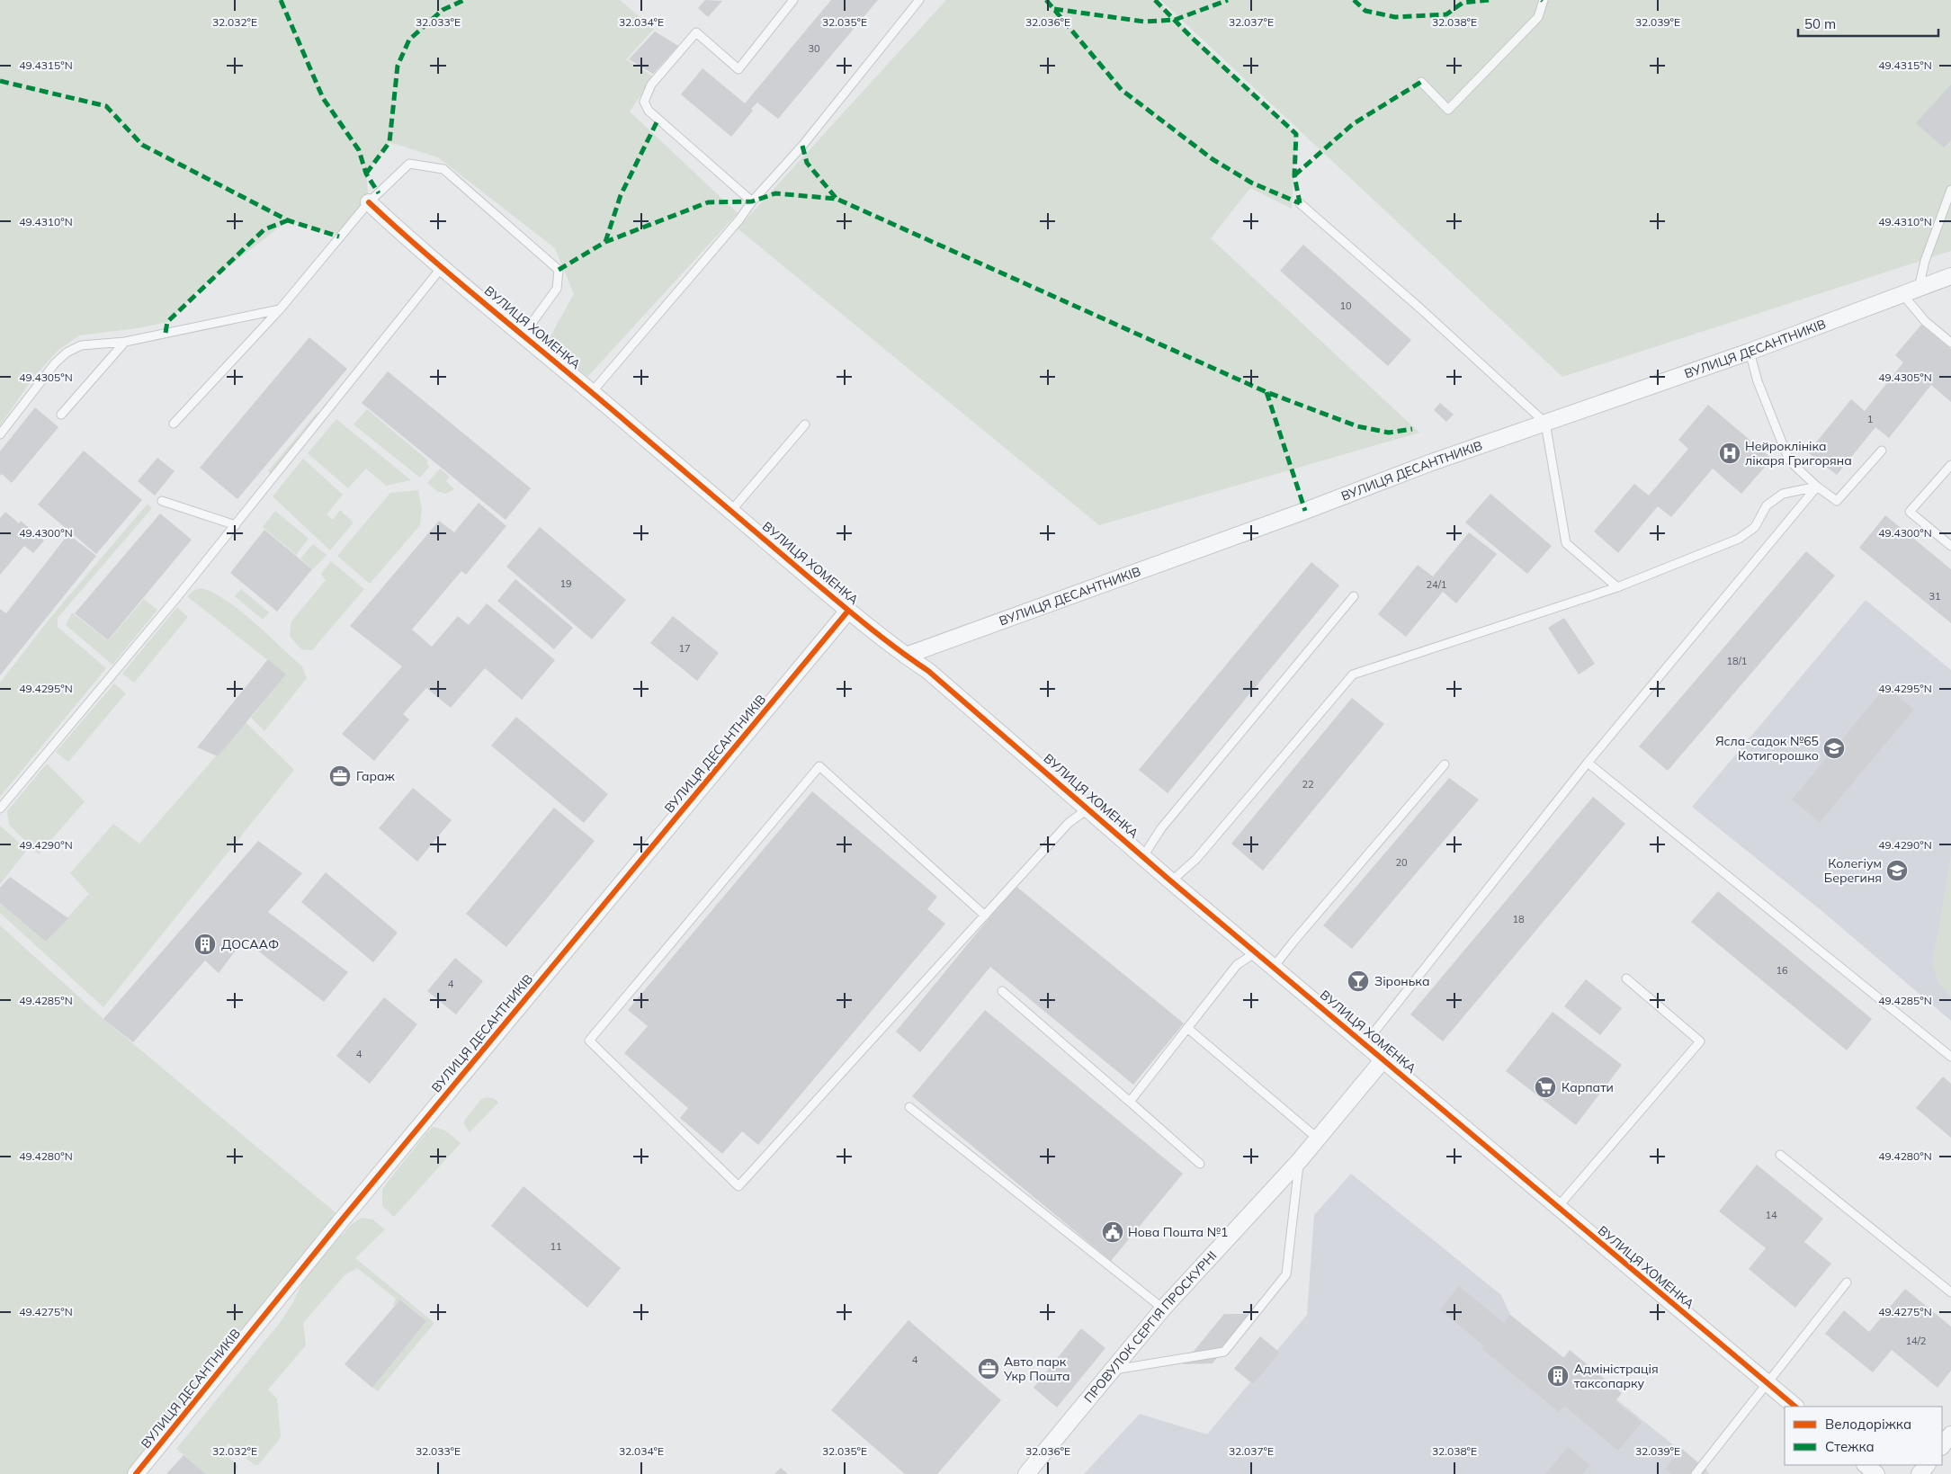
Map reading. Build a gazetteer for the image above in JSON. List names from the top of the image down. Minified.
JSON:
{"streets":{"street":["ВУЛИЦЯ ХОМЕНКА","ВУЛИЦЯ ДЕСАНТНИКІВ","ПРОВУЛОК СЕРГІЯ ПРОСКУРНІ"]},"crossings":[["ВУЛИЦЯ ХОМЕНКА","ВУЛИЦЯ ДЕСАНТНИКІВ"],["ВУЛИЦЯ ХОМЕНКА","ПРОВУЛОК СЕРГІЯ ПРОСКУРНІ"]],"places":{"hospital":["Нейроклініка лікаря Григоряна"],"school or university":["Ясла-садок №65 Котигорошко","Колегіум Берегиня"],"office":["Гараж","Авто парк Укр Пошта"],"building":["ДОСААФ","Адміністрація таксопарку"],"bar":["Зіронька"],"supermarket":["Карпати"],"public building":["Нова Пошта №1"]},"house_numbers":["30","10","1","19","24/1","31","17","18/1","22","20","18","16","4","4","14","11","14/2","4"],"legend":["Велодоріжка","Стежка"],"scale_bar":"50 m","coordinates":["32.032°E","32.033°E","32.034°E","32.035°E","32.036°E","32.037°E","32.038°E","32.039°E","49.4315°N","49.4310°N","49.4305°N","49.4300°N","49.4295°N","49.4290°N","49.4285°N","49.4280°N","49.4275°N"]}
